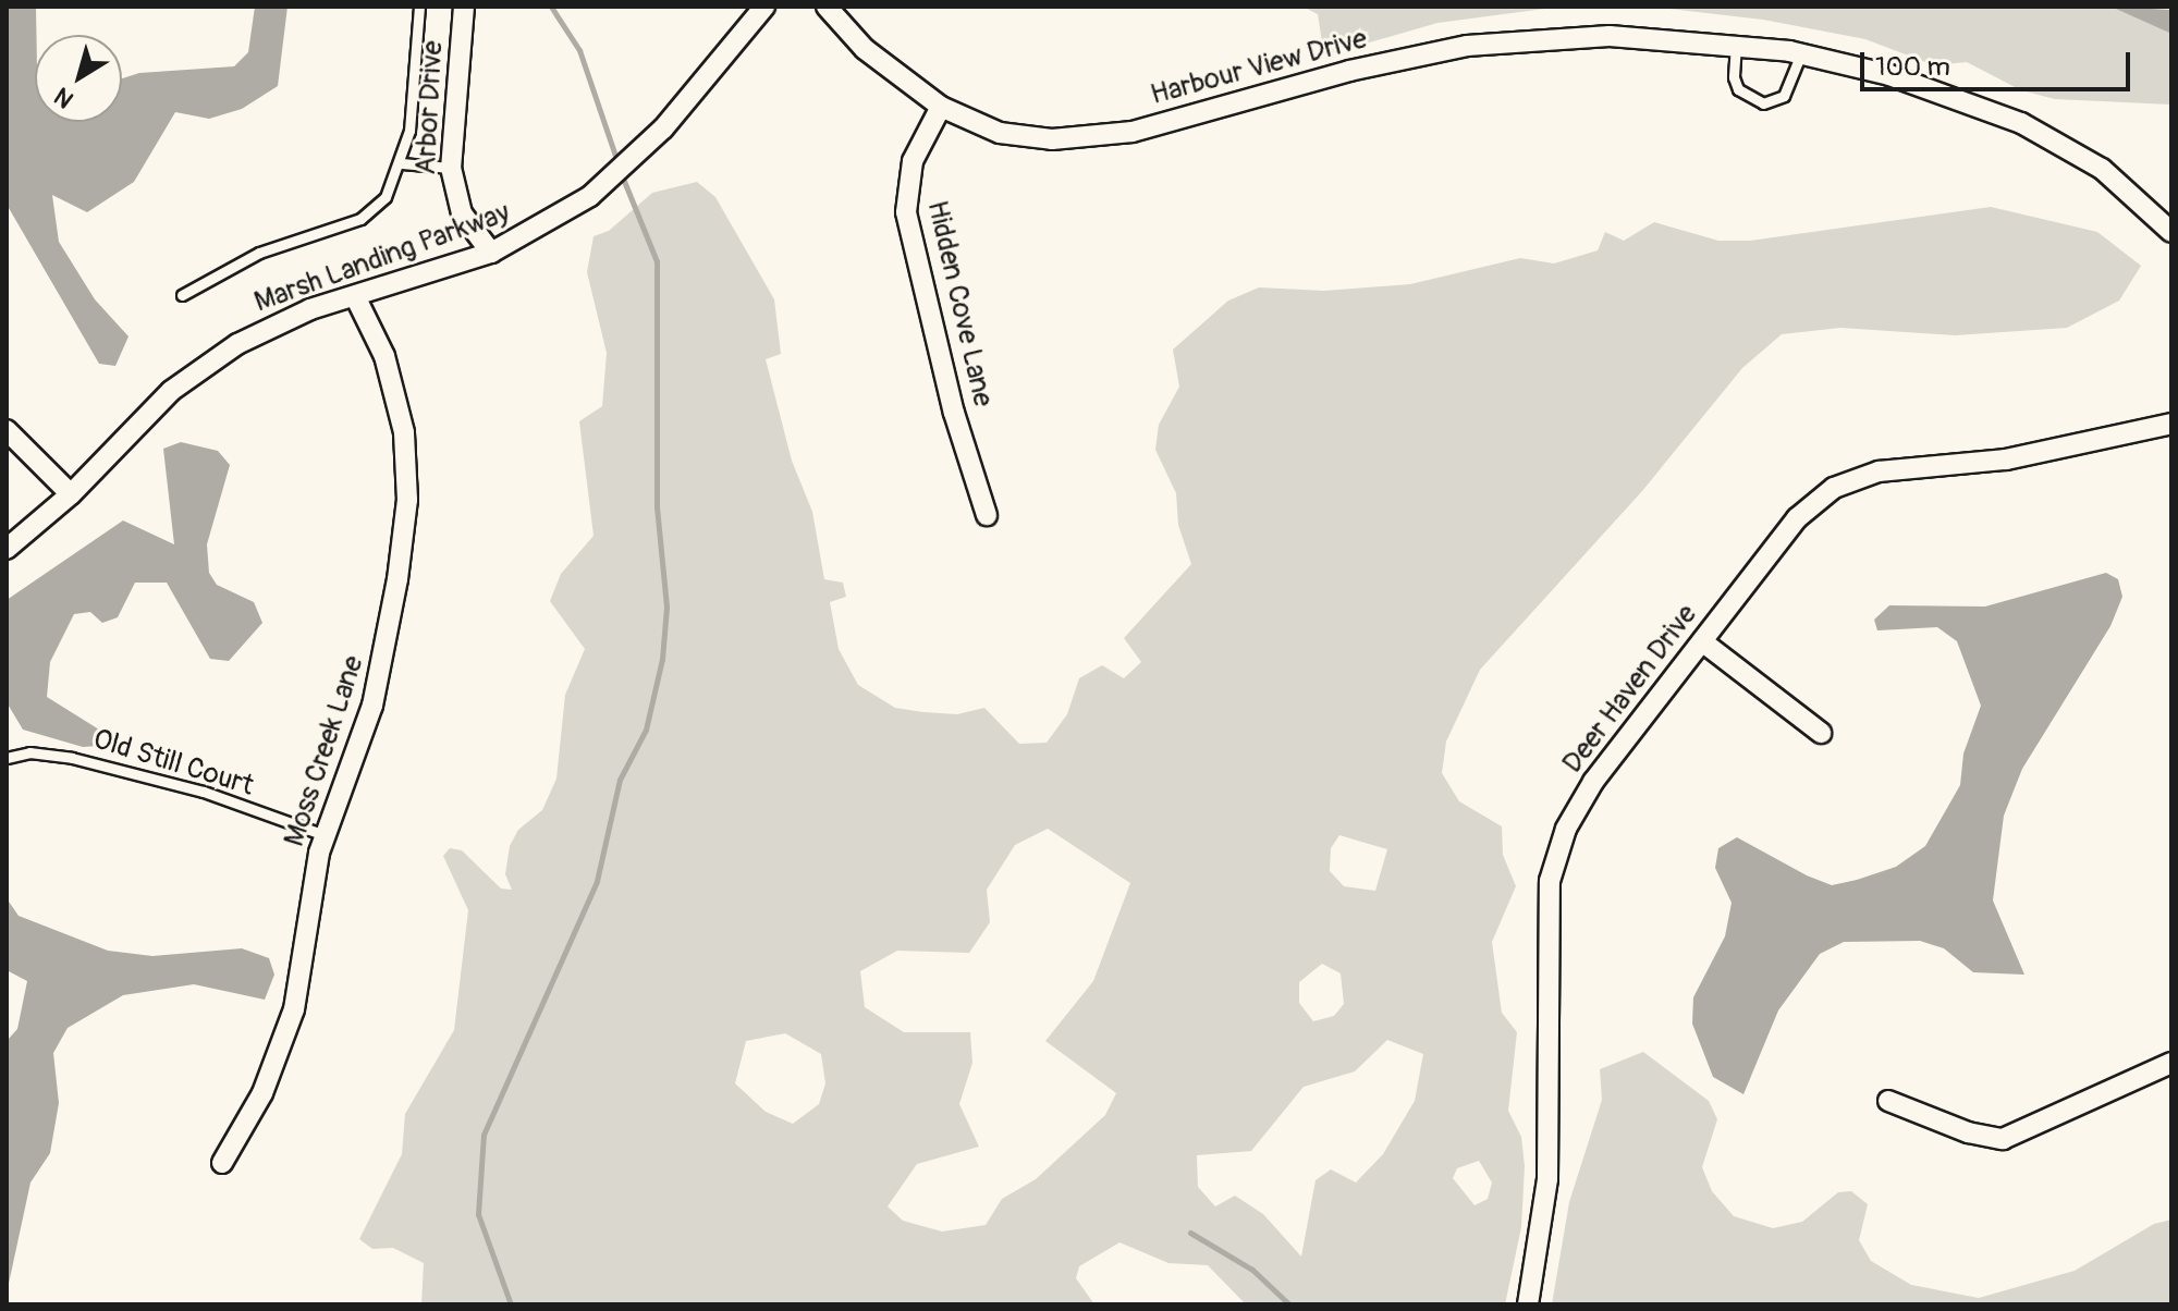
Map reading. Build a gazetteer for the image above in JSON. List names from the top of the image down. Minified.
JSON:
{"streets":{"street":["Harbour View Drive","Arbor Drive","Marsh Landing Parkway","Hidden Cove Lane","Deer Haven Drive","Moss Creek Lane"],"lane":["Old Still Court"]},"crossings":[["Harbour View Drive","Hidden Cove Lane"],["Arbor Drive","Marsh Landing Parkway"],["Marsh Landing Parkway","Moss Creek Lane"],["Moss Creek Lane","Old Still Court"]],"scale_bar":"100 m","north":"bottom left"}
